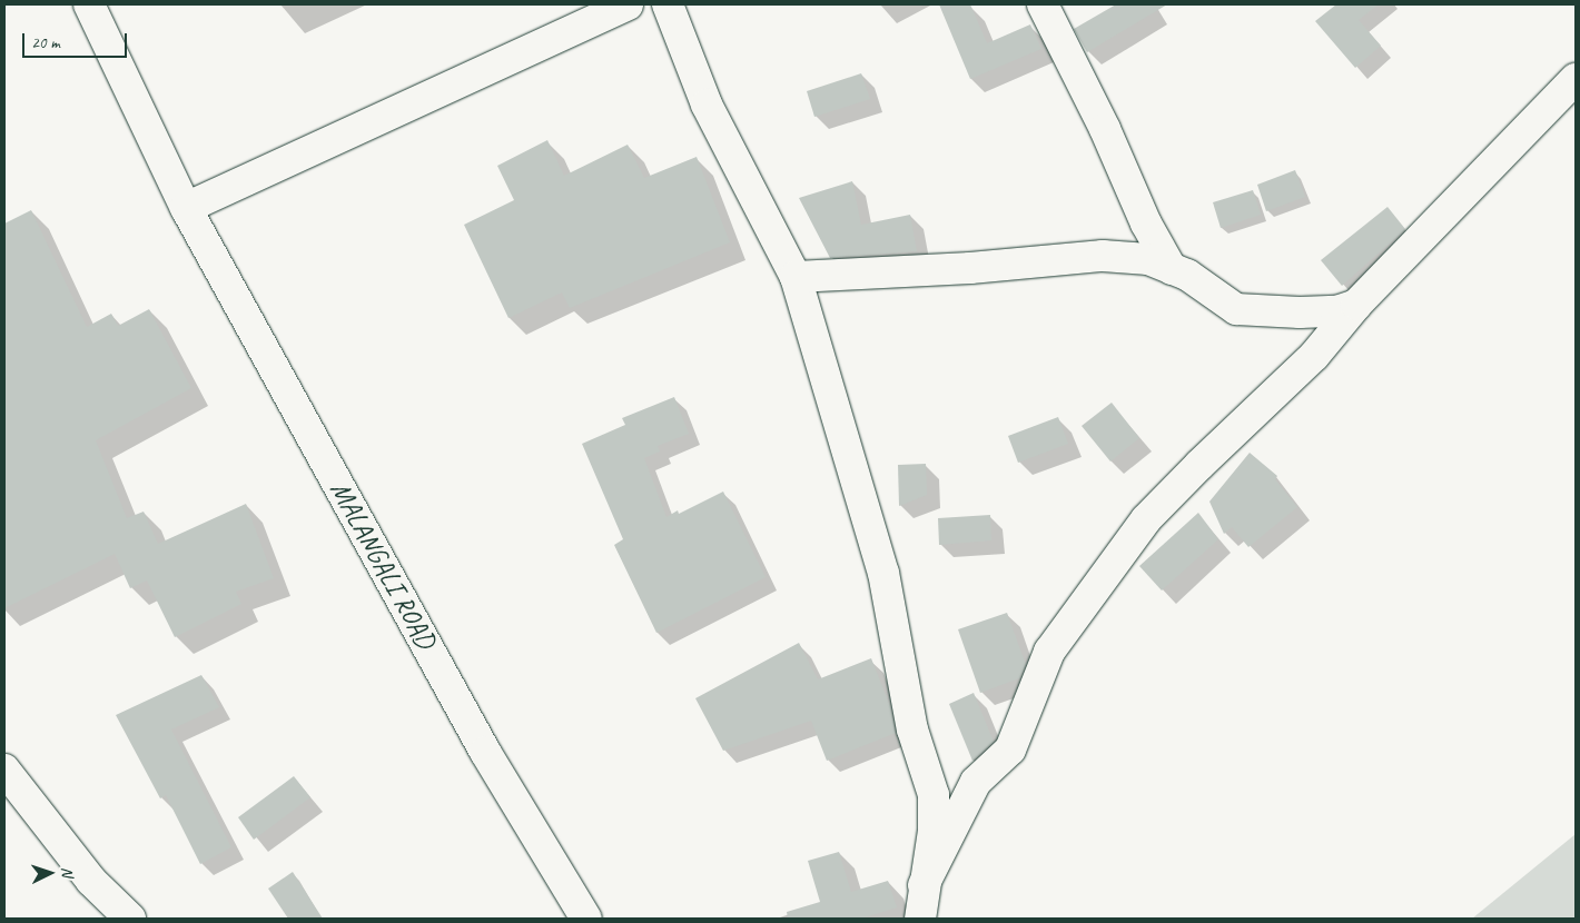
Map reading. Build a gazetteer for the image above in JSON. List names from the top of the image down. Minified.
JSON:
{"streets":{"street":["MALANGALI ROAD"]},"scale_bar":"20 m","north":"right"}
